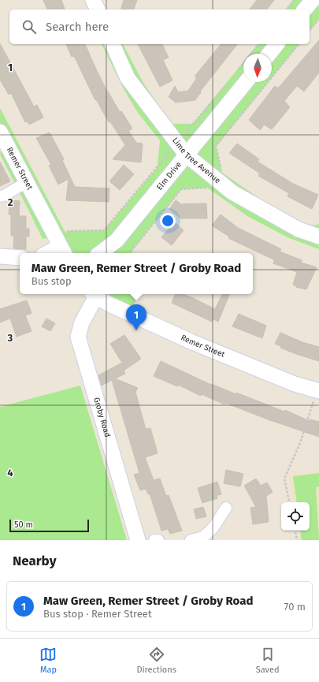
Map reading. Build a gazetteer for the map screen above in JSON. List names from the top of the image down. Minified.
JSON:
{"streets":{"street":["Lime Tree Avenue","Remer Street","Elm Drive","Groby Road"]},"crossings":[["Lime Tree Avenue","Elm Drive"],["Remer Street","Groby Road"]],"scale_bar":"50 m","north":"bottom","page":{"search":"Search here","popup":["Maw Green, Remer Street / Groby Road","Bus stop"],"pins":"1","scale":"50 m","heading":"Nearby","list":[{"mark":"1","name":"Maw Green, Remer Street / Groby Road","note":"Bus stop · Remer Street","value":"70 m"}],"nav":["Map","Directions","Saved"]},"grid":{"rows":["1","2","3","4"]}}
